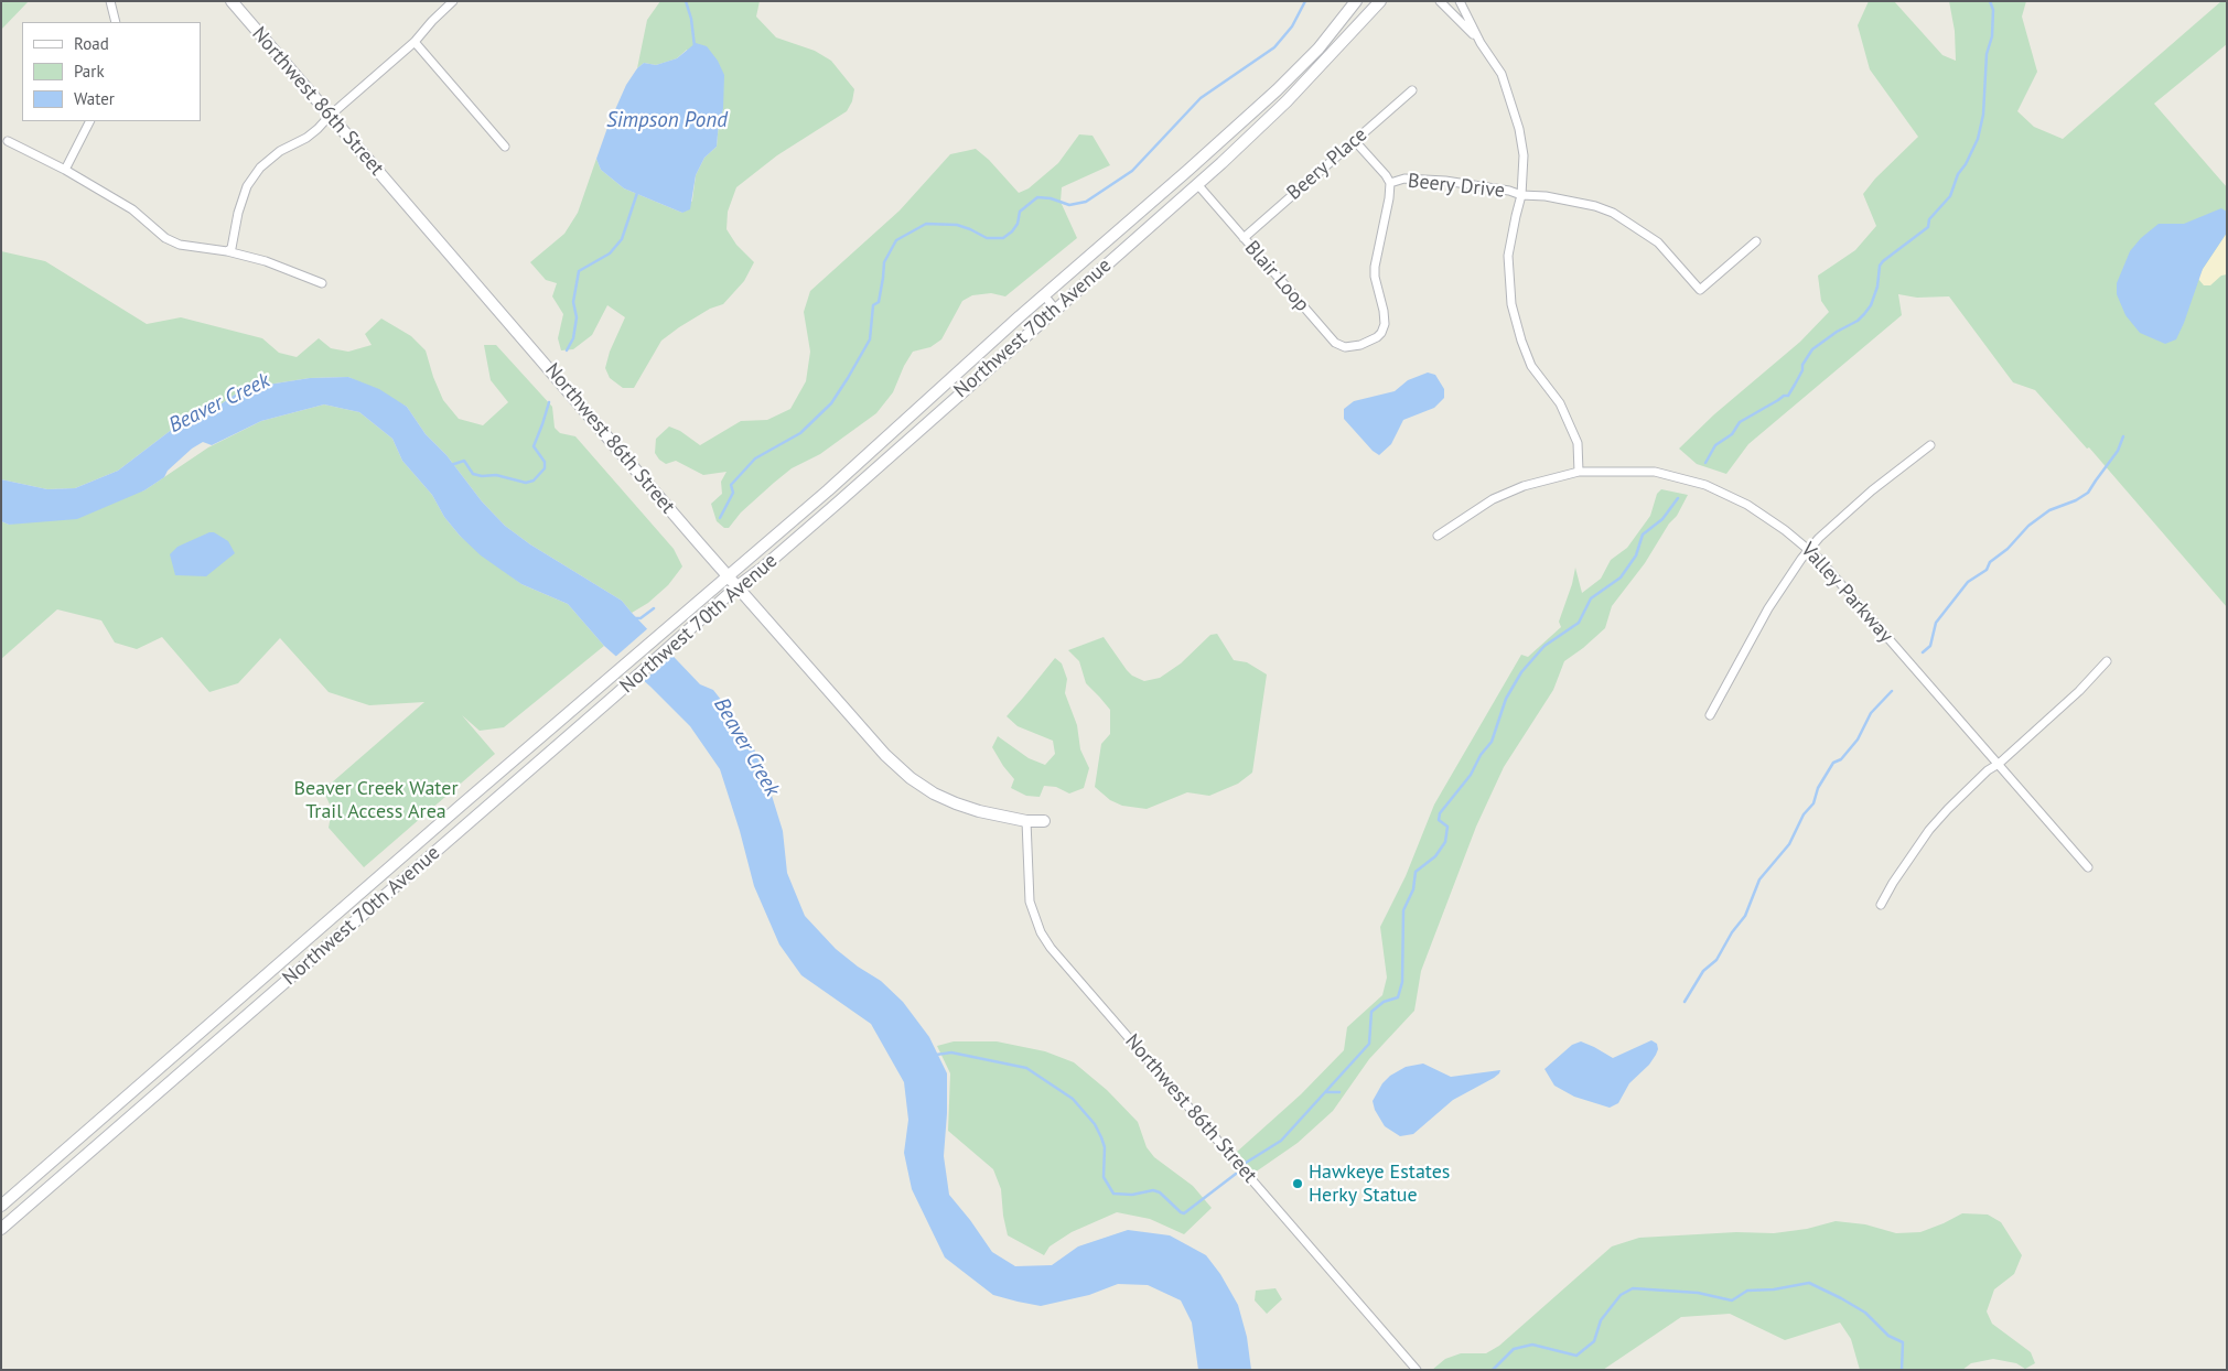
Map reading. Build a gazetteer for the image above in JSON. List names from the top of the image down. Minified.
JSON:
{"streets":{"main road":["Northwest 86th Street","Northwest 70th Avenue"],"street":["Beery Place","Beery Drive","Blair Loop","Valley Parkway"]},"crossings":[["Northwest 86th Street","Northwest 70th Avenue"],["Beery Place","Blair Loop"],["Beery Drive","Blair Loop"],["Blair Loop","Northwest 70th Avenue"]],"water":["Simpson Pond","Beaver Creek"],"parks":["Beaver Creek Water Trail Access Area"],"places":["Hawkeye Estates Herky Statue"],"legend":["Road","Park","Water"]}
